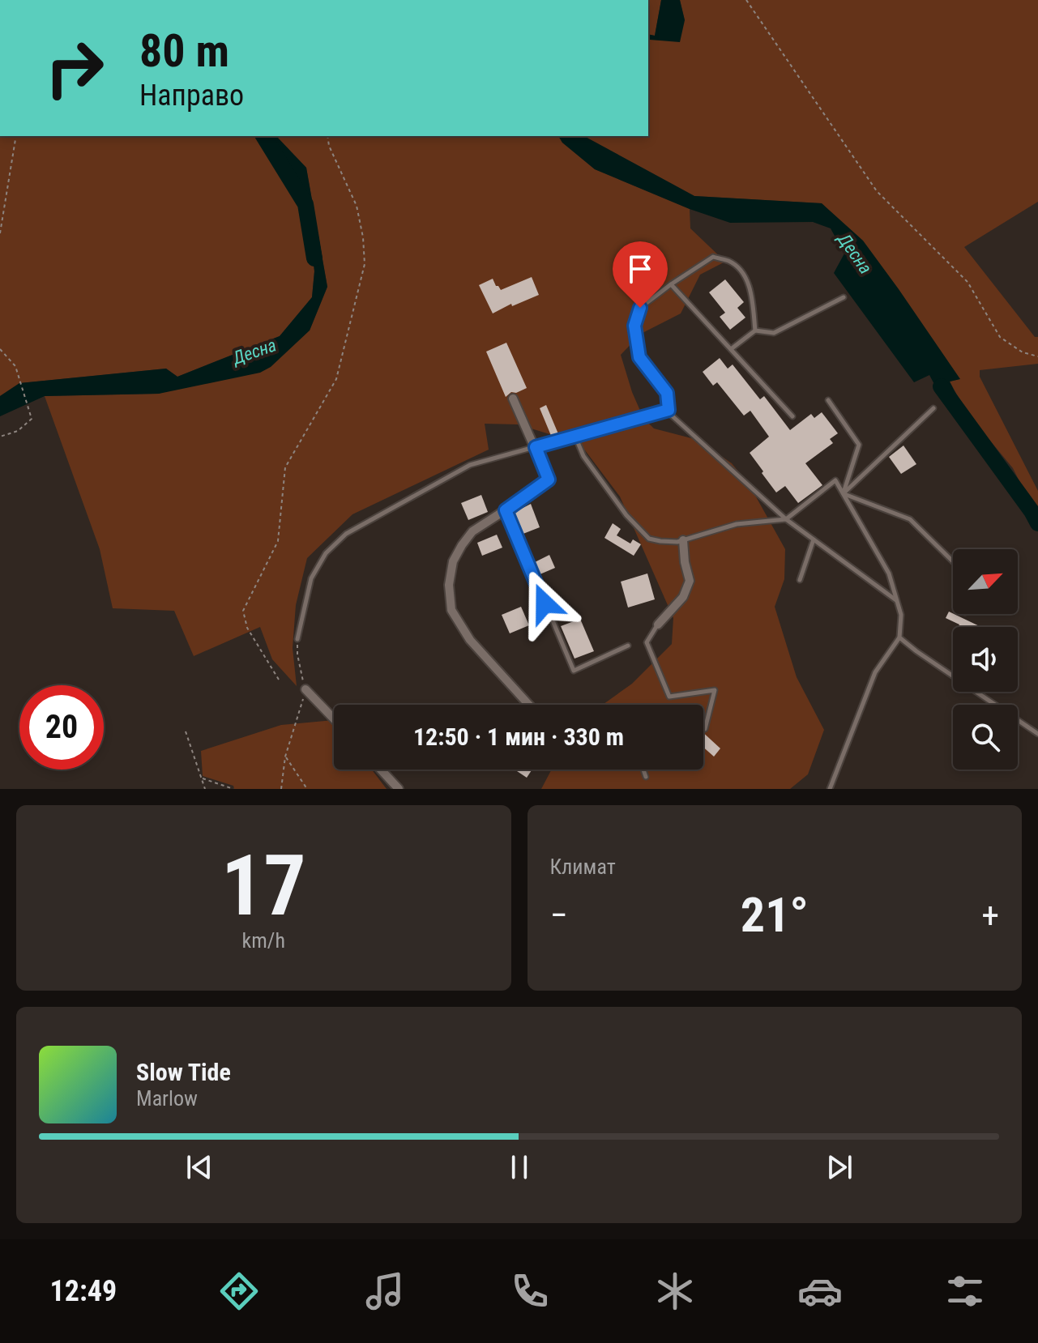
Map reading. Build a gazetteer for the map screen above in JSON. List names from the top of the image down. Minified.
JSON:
{"water":["Десна"],"north":"top right","page":{"turn":["80 m","Направо"],"limit":"20","trip":"12:50 · 1 мин · 330 m","tile":[["17","km/h"],"Климат"],"heat":["−","21°","+"],"song":["Slow Tide","Marlow"],"tabs":"12:49"}}
